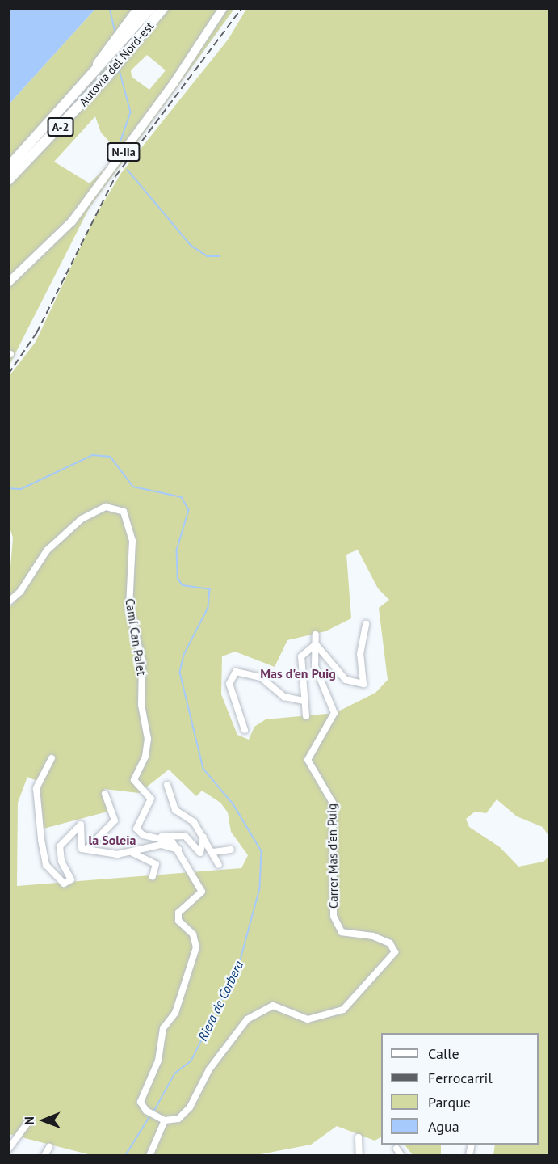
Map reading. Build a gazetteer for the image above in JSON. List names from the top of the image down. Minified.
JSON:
{"streets":{"highway":["Autovia del Nord-est","A-2"],"main road":["N-IIa"],"street":["Camí Can Palet","Carrer Mas d'en Puig"]},"districts":["Mas d'en Puig","la Soleia"],"water":["Riera de Corbera"],"legend":["Calle","Ferrocarril","Parque","Agua"],"north":"left"}
